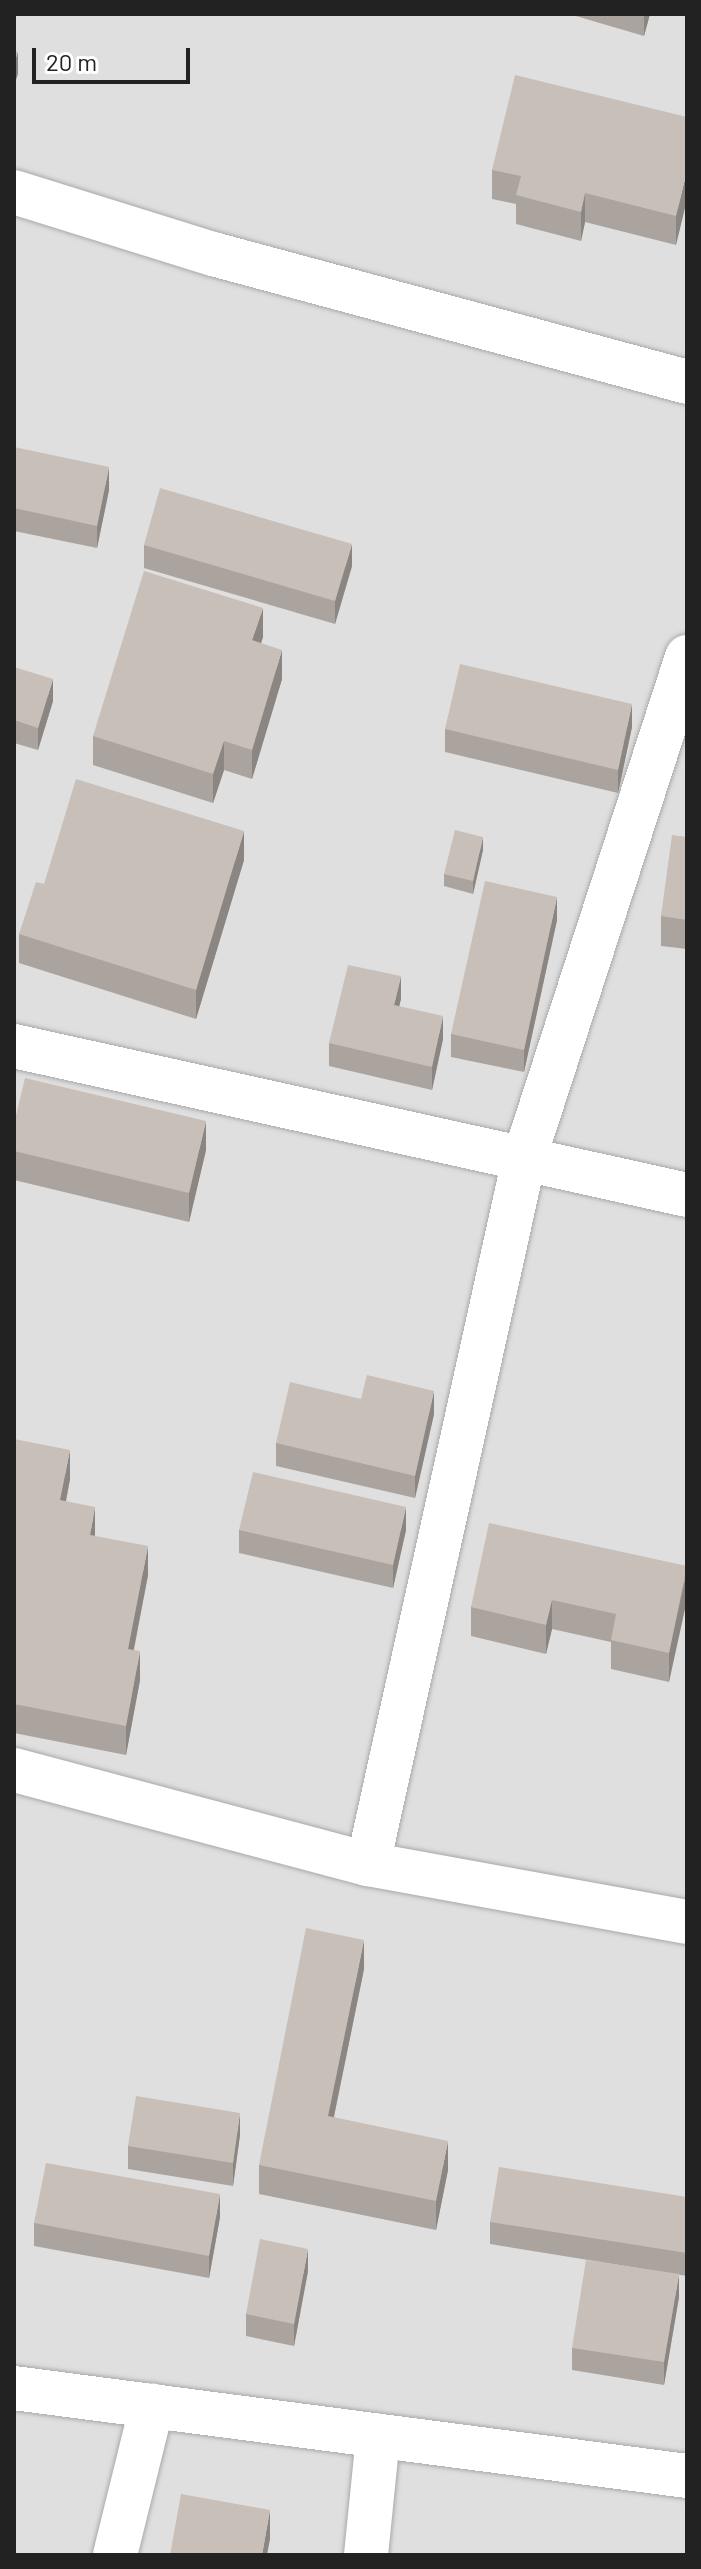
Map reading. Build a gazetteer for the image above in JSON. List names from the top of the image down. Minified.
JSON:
{"scale_bar":"20 m"}
